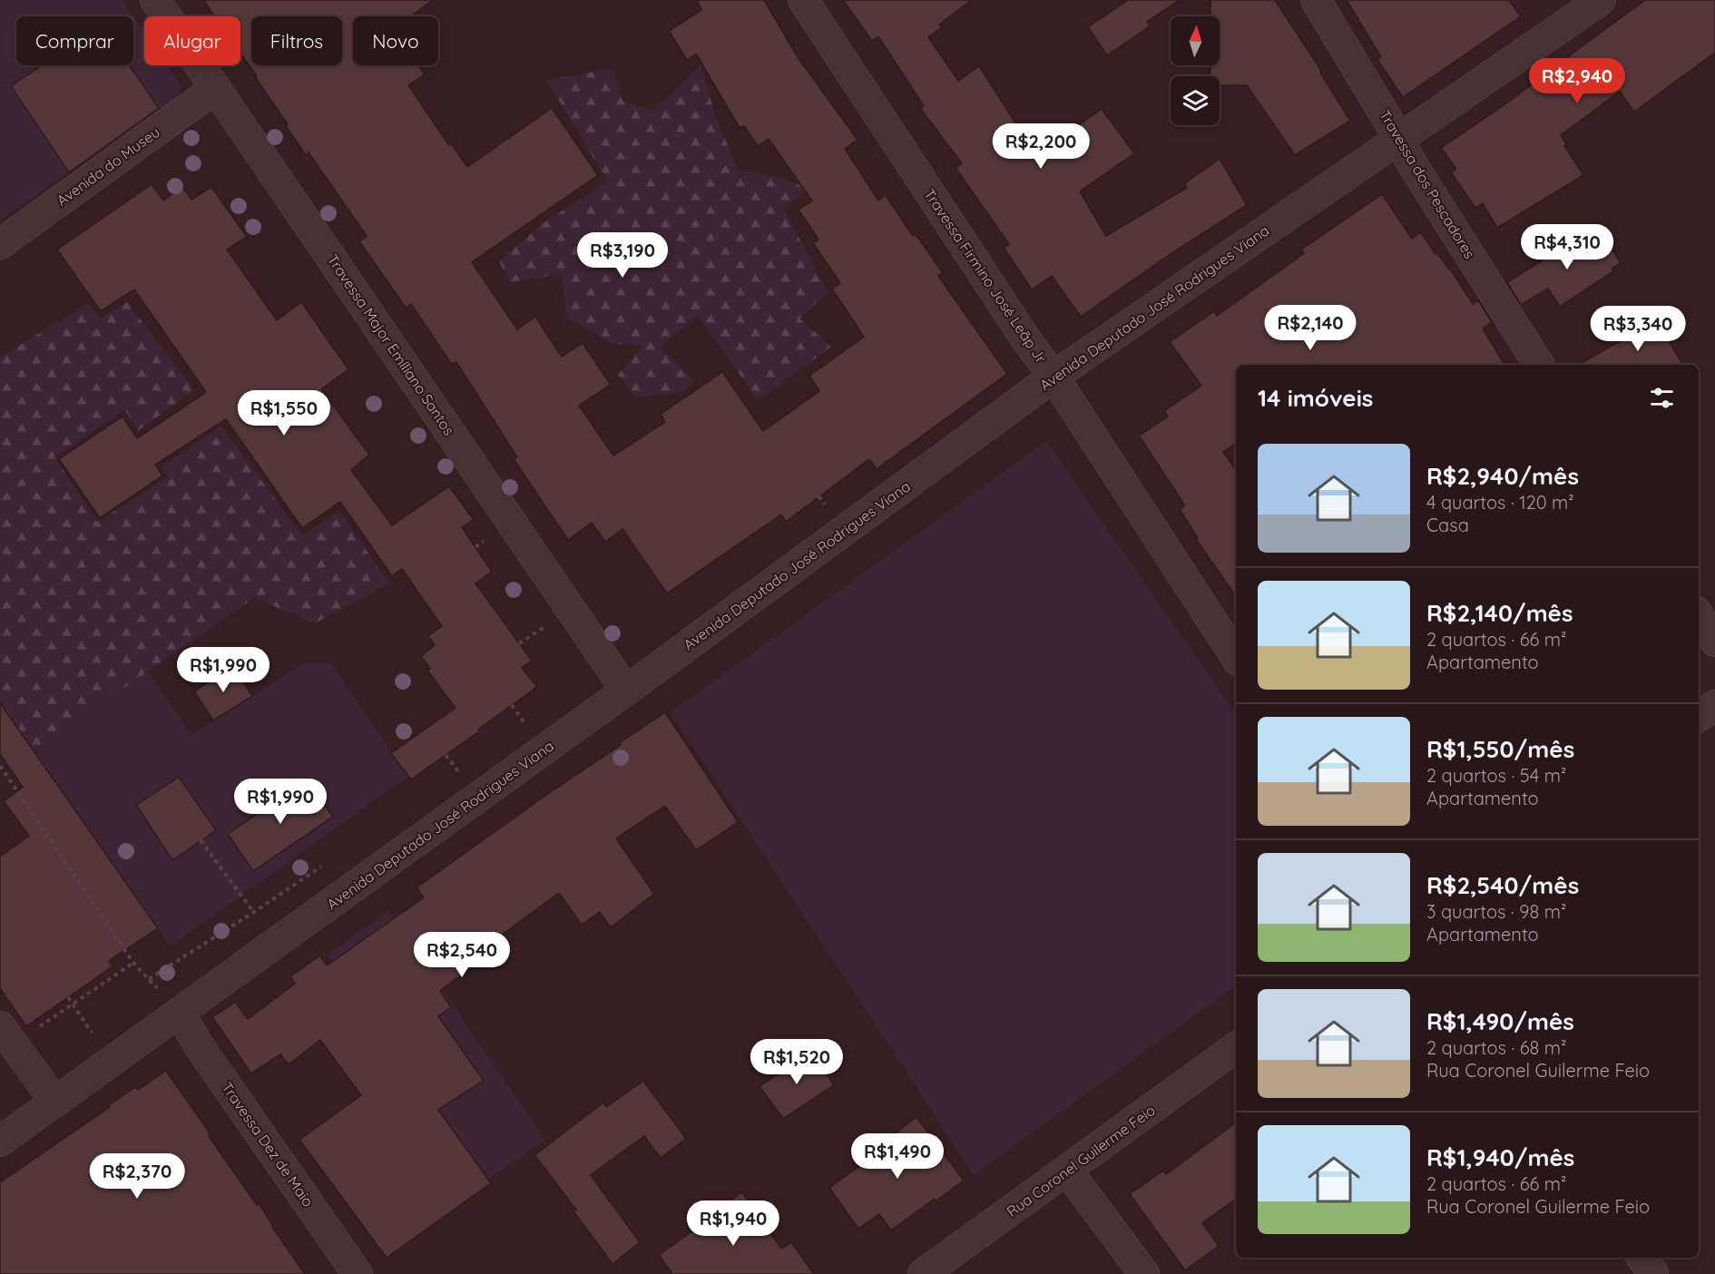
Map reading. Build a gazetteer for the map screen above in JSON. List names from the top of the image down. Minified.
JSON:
{"streets":{"street":["Avenida do Museu","Travessa dos Pescadores","Travessa Firmino José Leãp Jr","Avenida Deputado José Rodrigues Viana","Travessa Major Emíliano Santos","Travessa Dez de Maio","Rua Coronel Guilerme Feio"]},"crossings":[["Avenida do Museu","Travessa Major Emíliano Santos"],["Travessa dos Pescadores","Avenida Deputado José Rodrigues Viana"],["Travessa Firmino José Leãp Jr","Avenida Deputado José Rodrigues Viana"],["Avenida Deputado José Rodrigues Viana","Travessa Major Emíliano Santos"],["Avenida Deputado José Rodrigues Viana","Travessa Dez de Maio"]],"north":"top","page":{"chip":["Comprar","Alugar","Filtros","Novo"],"price":["R$2,940","R$2,200","R$4,310","R$3,190","R$2,140","R$3,340","R$1,550","R$1,990","R$1,990","R$2,540","R$1,520","R$1,490","R$2,370","R$1,940"],"heading":"14 imóveis","list":[{"name":"R$2,940/mês","note":"4 quartos · 120 m² · Casa"},{"name":"R$2,140/mês","note":"2 quartos · 66 m² · Apartamento"},{"name":"R$1,550/mês","note":"2 quartos · 54 m² · Apartamento"},{"name":"R$2,540/mês","note":"3 quartos · 98 m² · Apartamento"},{"name":"R$1,490/mês","note":"2 quartos · 68 m² · Rua Coronel Guilerme Feio"},{"name":"R$1,940/mês","note":"2 quartos · 66 m² · Rua Coronel Guilerme Feio"}]}}
